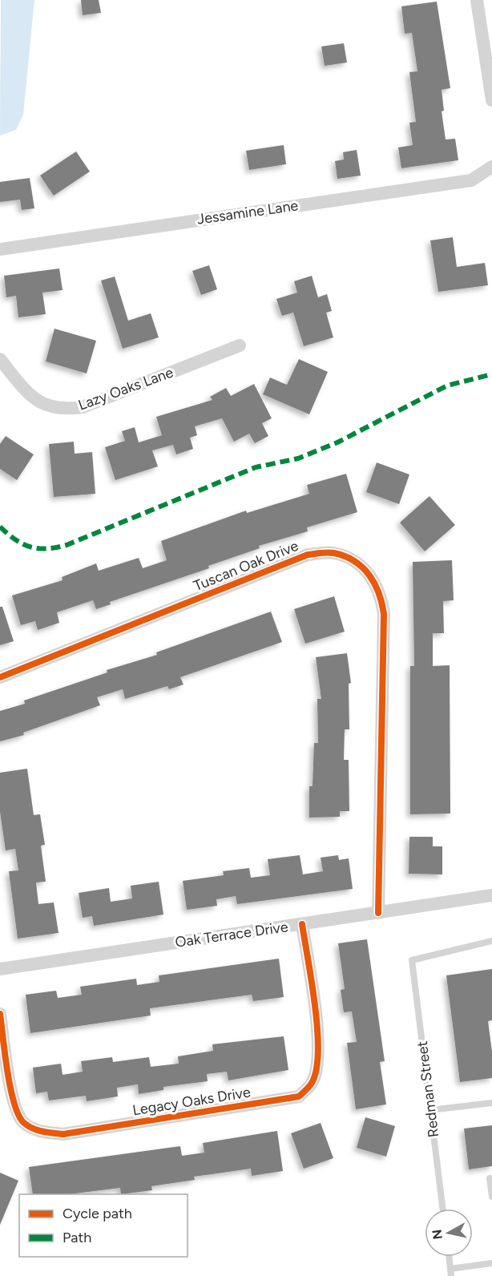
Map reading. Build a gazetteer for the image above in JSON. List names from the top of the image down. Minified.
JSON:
{"streets":{"street":["Jessamine Lane","Lazy Oaks Lane","Tuscan Oak Drive","Oak Terrace Drive","Legacy Oaks Drive"],"lane":["Redman Street"]},"crossings":[["Tuscan Oak Drive","Oak Terrace Drive"],["Oak Terrace Drive","Legacy Oaks Drive"]],"legend":["Cycle path","Path"],"north":"left"}
